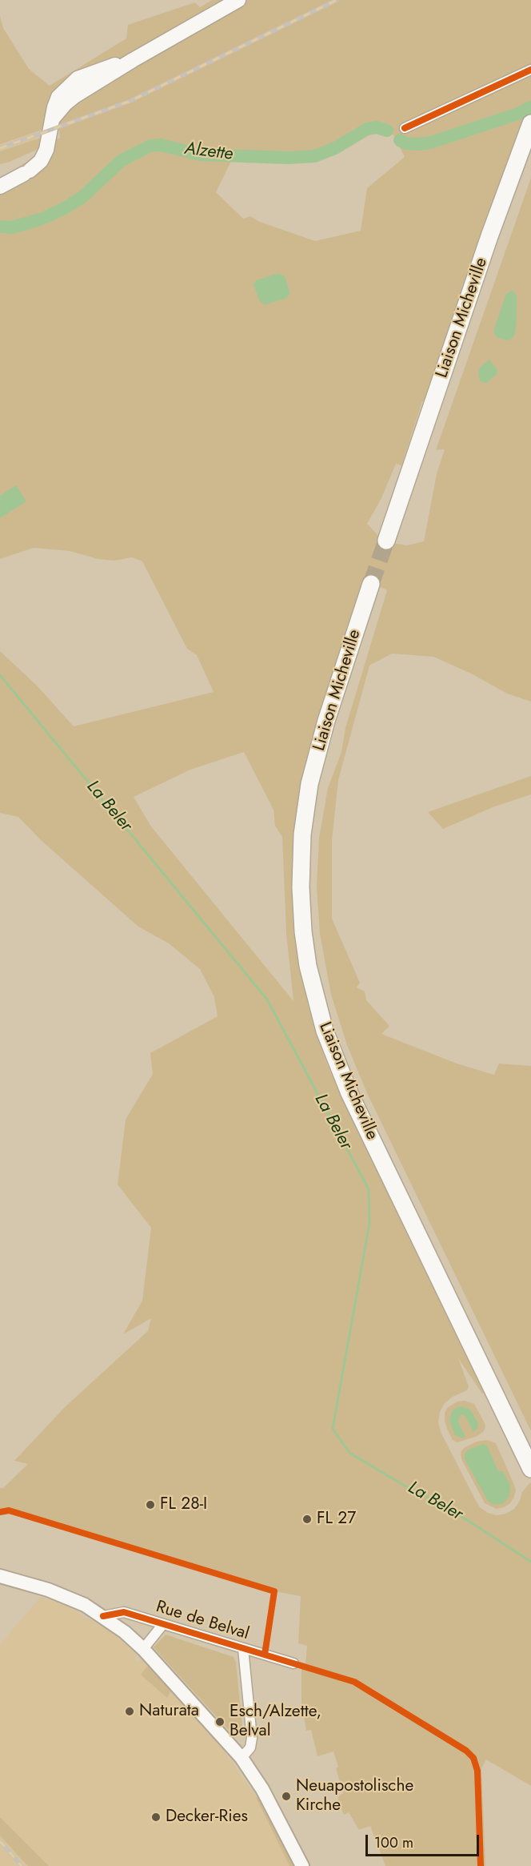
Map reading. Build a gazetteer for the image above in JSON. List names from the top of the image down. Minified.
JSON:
{"streets":{"highway":["Liaison Micheville"],"street":["Rue de Belval"]},"water":["Alzette","La Beler"],"places":["FL 28-I","FL 27","Naturata","Esch/Alzette, Belval","Neuapostolische Kirche","Decker-Ries"],"scale_bar":"100 m"}
